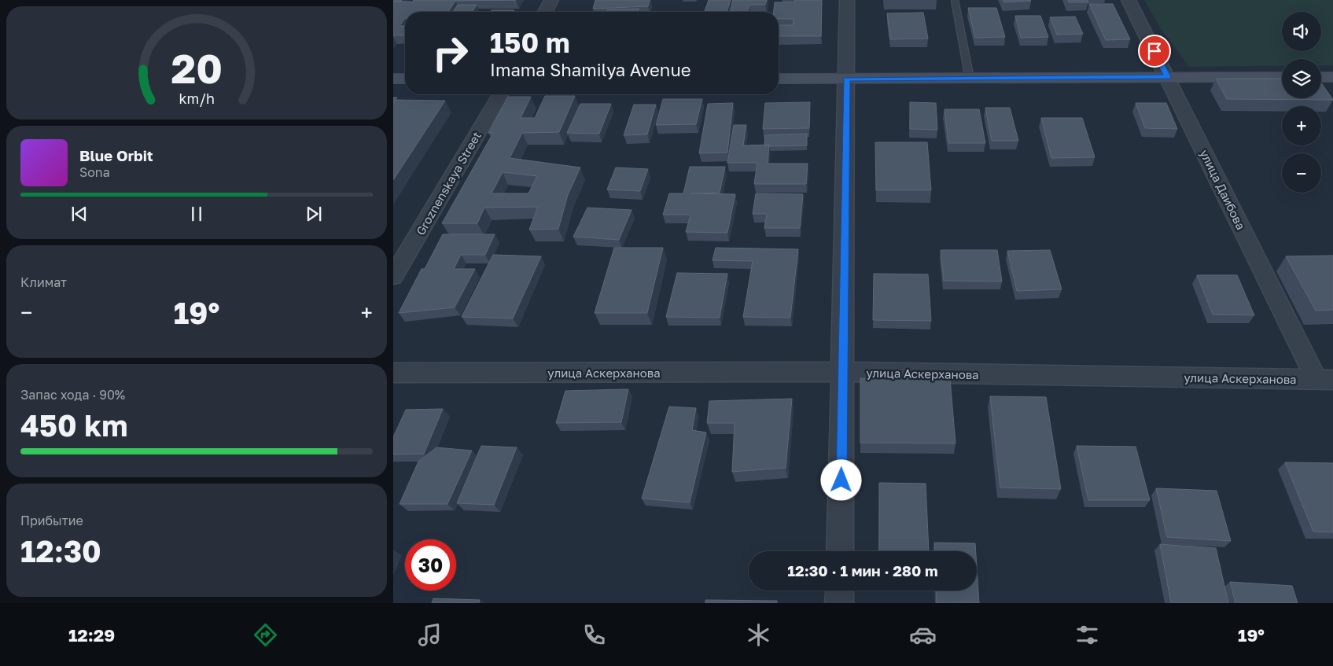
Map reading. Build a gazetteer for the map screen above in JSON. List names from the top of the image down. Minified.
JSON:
{"streets":{"street":["Groznenskaya Street","улица Даибова","улица Аскерханова"]},"crossings":[["улица Даибова","улица Аскерханова"]],"page":{"map_buttons":["+","−"],"turn":["150 m","Imama Shamilya Avenue"],"song":["Blue Orbit","Sona"],"tile":["Климат",["Запас хода · 90%","450 km"],["Прибытие","12:30"]],"heat":["−","19°","+"],"limit":"30","trip":"12:30 · 1 мин · 280 m","tabs":["12:29","19°"],"gauge":["20","km/h"]}}
